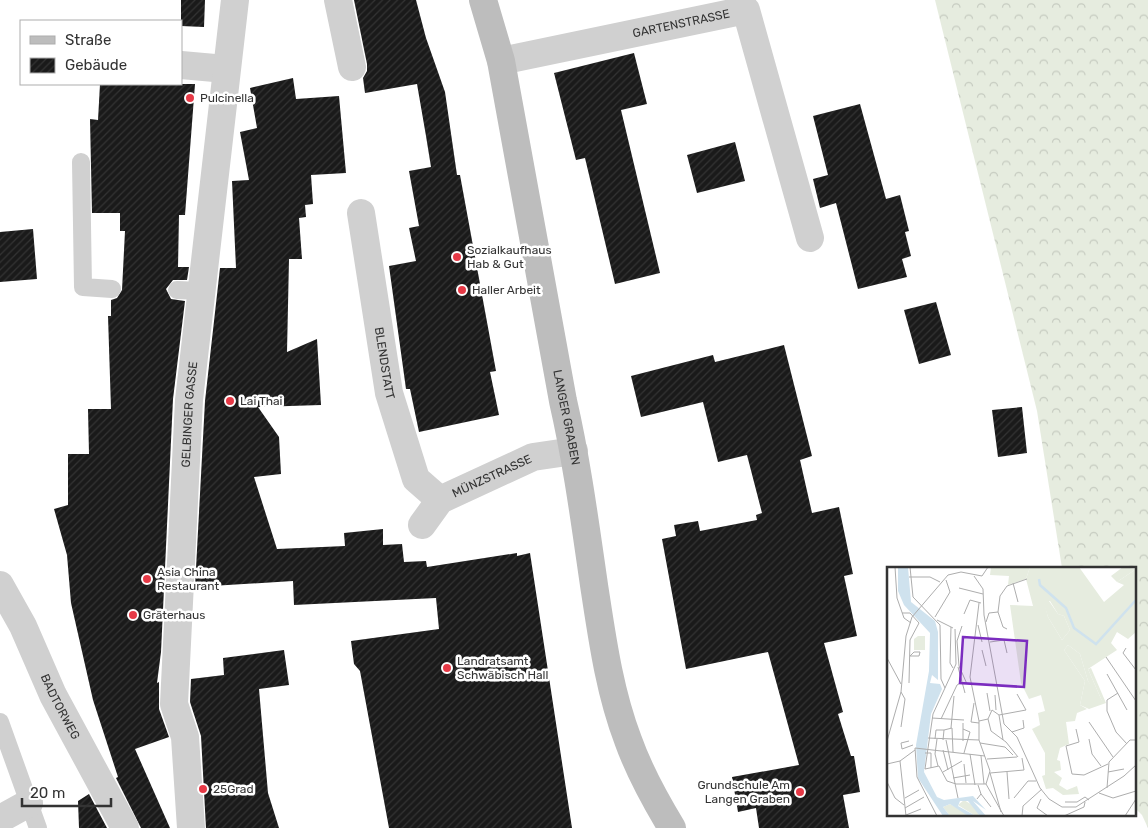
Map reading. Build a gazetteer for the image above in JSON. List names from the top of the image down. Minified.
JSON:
{"streets":{"main road":["LANGER GRABEN"],"street":["GARTENSTRASSE","BLENDSTATT","GELBINGER GASSE","MÜNZSTRASSE","BADTORWEG"]},"crossings":[["GARTENSTRASSE","LANGER GRABEN"],["BLENDSTATT","MÜNZSTRASSE"],["LANGER GRABEN","MÜNZSTRASSE"]],"places":["Pulcinella","Sozialkaufhaus Hab & Gut","Haller Arbeit","Lai Thai","Asia China Restaurant","Gräterhaus","Landratsamt Schwäbisch Hall","25Grad","Grundschule Am Langen Graben"],"legend":["Straße","Gebäude"],"scale_bar":"20 m"}
